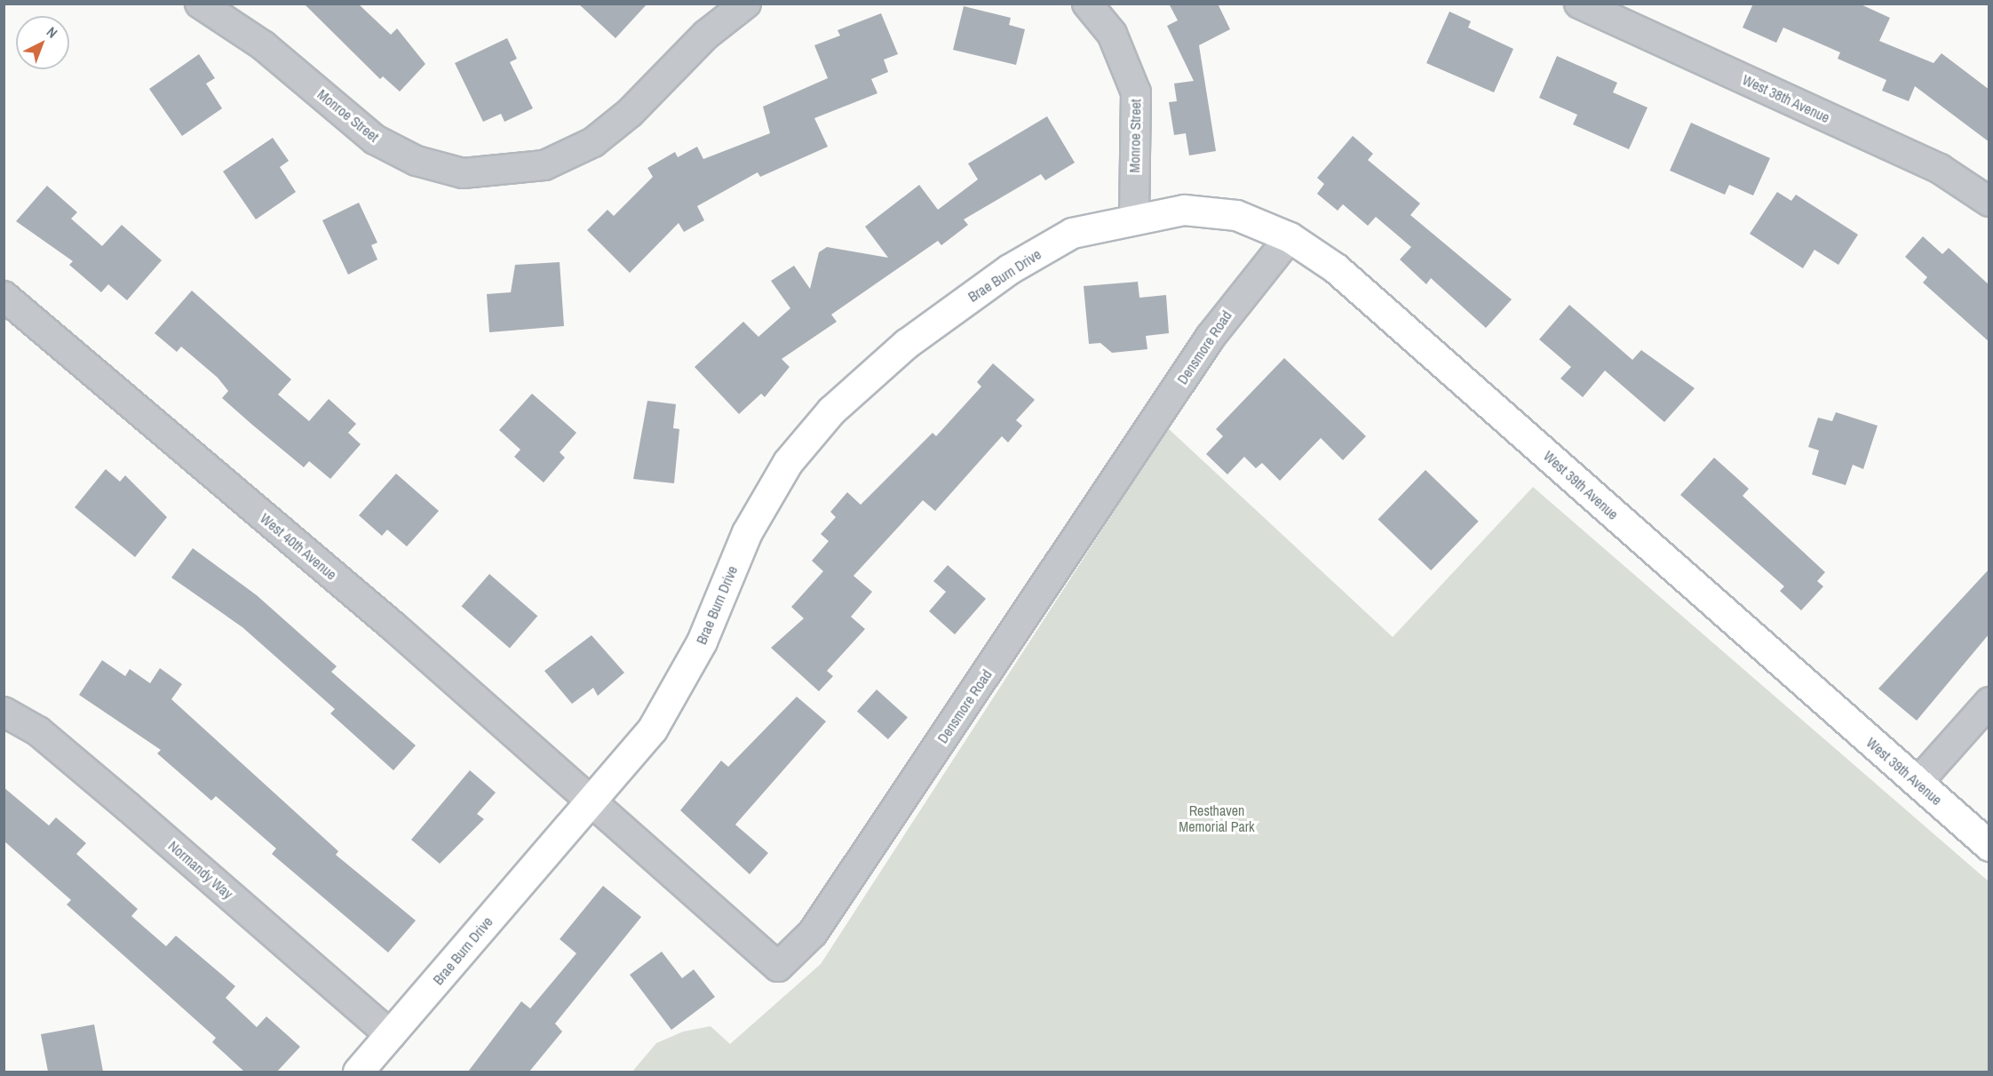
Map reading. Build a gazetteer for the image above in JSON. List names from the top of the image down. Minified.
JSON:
{"streets":{"street":["West 38th Avenue","Monroe Street","Brae Burn Drive","Densmore Road","West 39th Avenue","West 40th Avenue","Normandy Way"]},"crossings":[["Monroe Street","Brae Burn Drive"],["Monroe Street","West 39th Avenue"],["Brae Burn Drive","Densmore Road"],["Brae Burn Drive","West 39th Avenue"],["Brae Burn Drive","West 40th Avenue"],["Brae Burn Drive","Normandy Way"],["Densmore Road","West 39th Avenue"],["Densmore Road","West 40th Avenue"]],"parks":["Resthaven Memorial Park"],"north":"top right"}
